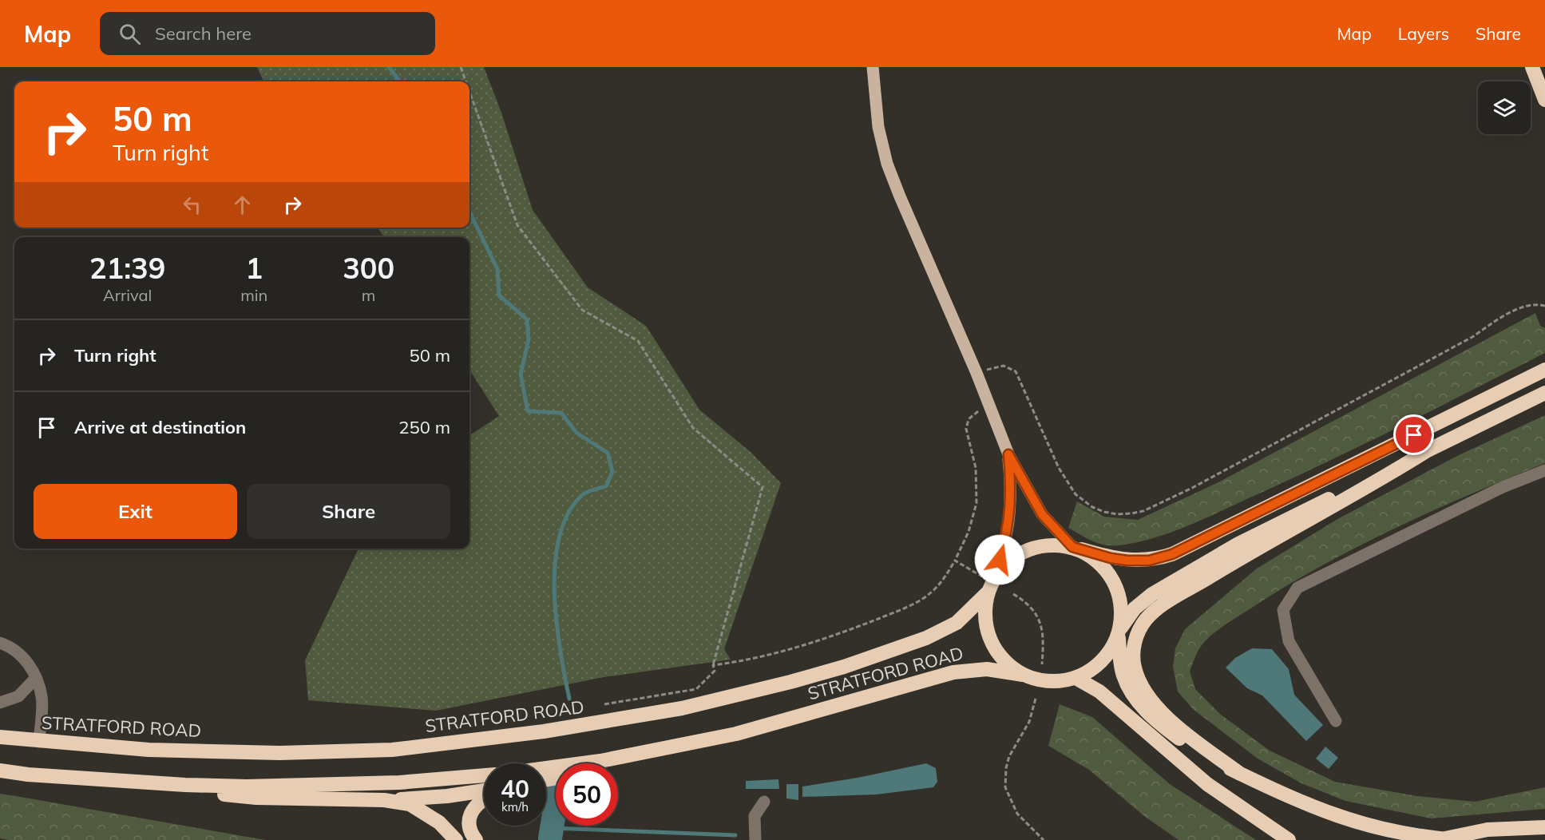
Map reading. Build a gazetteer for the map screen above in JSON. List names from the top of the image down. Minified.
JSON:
{"streets":{"highway":["STRATFORD ROAD"]},"page":{"header":"Map","search":"Search here","nav":["Map","Layers","Share"],"turn":["50 m","Turn right"],"eta":["21:39","Arrival","1","min","300","m"],"list":[{"name":"Turn right","value":"50 m"},{"name":"Arrive at destination","value":"250 m"}],"buttons":["Exit","Share"],"speed":"40 km/h","limit":"50"}}
